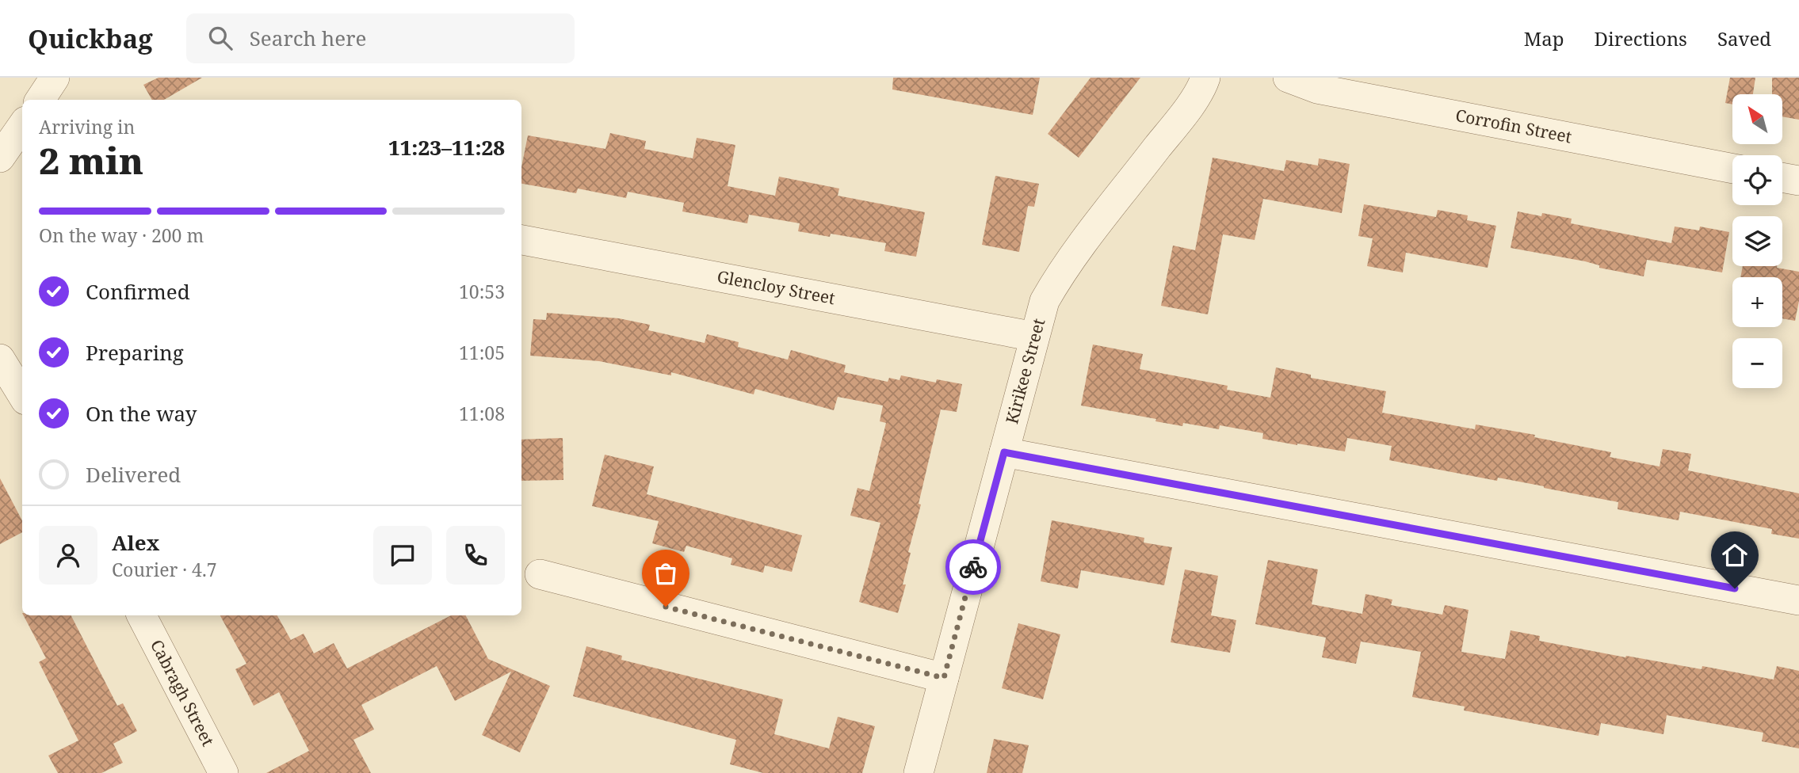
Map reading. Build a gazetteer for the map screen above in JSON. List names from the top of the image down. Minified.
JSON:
{"streets":{"street":["Corrofin Street","Glencloy Street","Kirikee Street","Cabragh Street"]},"crossings":[["Glencloy Street","Kirikee Street"]],"north":"top left","page":{"header":"Quickbag","search":"Search here","nav":["Map","Directions","Saved"],"map_buttons":["+","−"],"heading":["2 min","Arriving in","11:23–11:28"],"panel":["Alex","Courier · 4.7"],"bar":"On the way · 200 m","list":[["Confirmed","10:53"],["Preparing","11:05"],["On the way","11:08"],"Delivered"]}}
